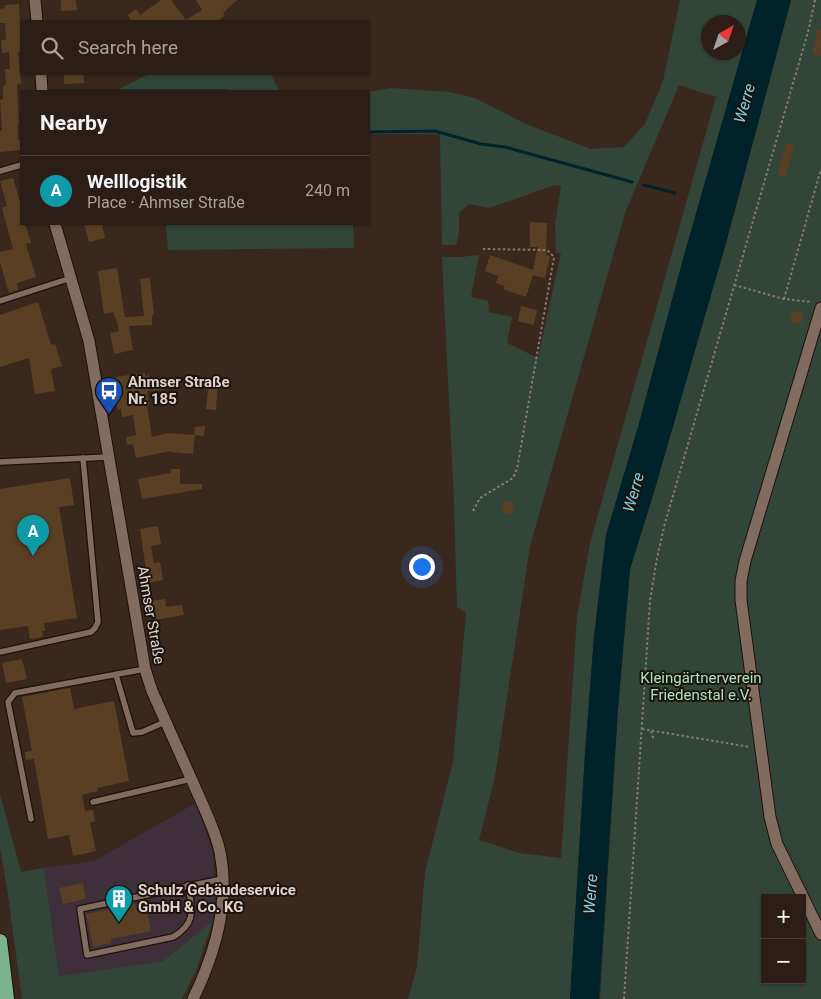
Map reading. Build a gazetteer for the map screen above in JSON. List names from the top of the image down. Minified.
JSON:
{"streets":{"street":["Ahmser Straße"]},"water":["Werre"],"parks":["Kleingärtnerverein Friedenstal e.V."],"places":{"bus stop":["Ahmser Straße Nr. 185"],"building":["Schulz Gebäudeservice GmbH & Co. KG"]},"north":"top right","page":{"search":"Search here","heading":"Nearby","list":[{"mark":"A","name":"Welllogistik","note":"Place · Ahmser Straße","value":"240 m"}],"pins":"A","map_buttons":["+","−"]}}
